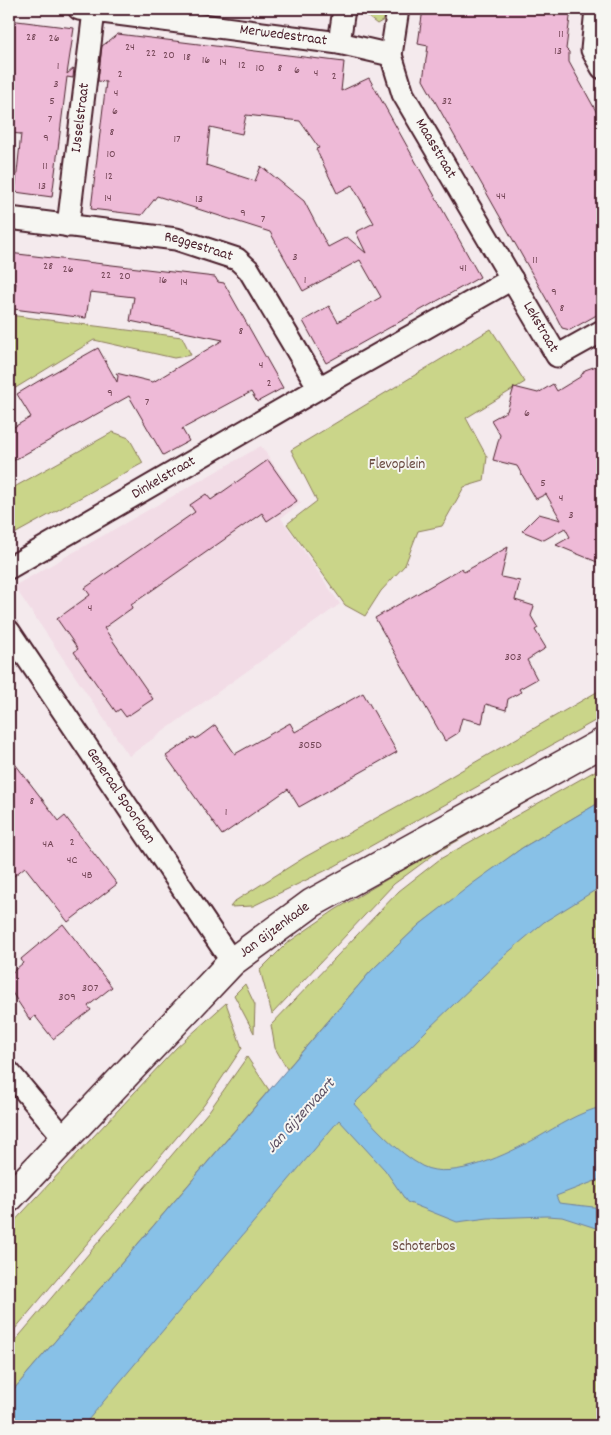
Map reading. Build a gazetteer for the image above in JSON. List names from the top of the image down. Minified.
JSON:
{"streets":{"street":["Merwedestraat","IJsselstraat","Maasstraat","Reggestraat","Lekstraat","Dinkelstraat","Generaal Spoorlaan","Jan Gijzenkade"]},"crossings":[["Merwedestraat","IJsselstraat"],["Merwedestraat","Maasstraat"],["IJsselstraat","Reggestraat"],["Maasstraat","Lekstraat"],["Reggestraat","Dinkelstraat"],["Generaal Spoorlaan","Jan Gijzenkade"]],"water":["Jan Gijzenvaart"],"parks":["Flevoplein","Schoterbos"],"house_numbers":["11","28","26","24","13","22","20","18","16","14","12","1","10","8","6","4","2","2","3","4","5","32","6","7","8","9","17","10","11","12","13","44","14","13","9","7","3","11","28","41","26","22","20","16","1","14","9","8","8","4","2","9","7","6","5","4","3","4","303","305D","8","1","2","4A","4C","4B","307","309"]}
